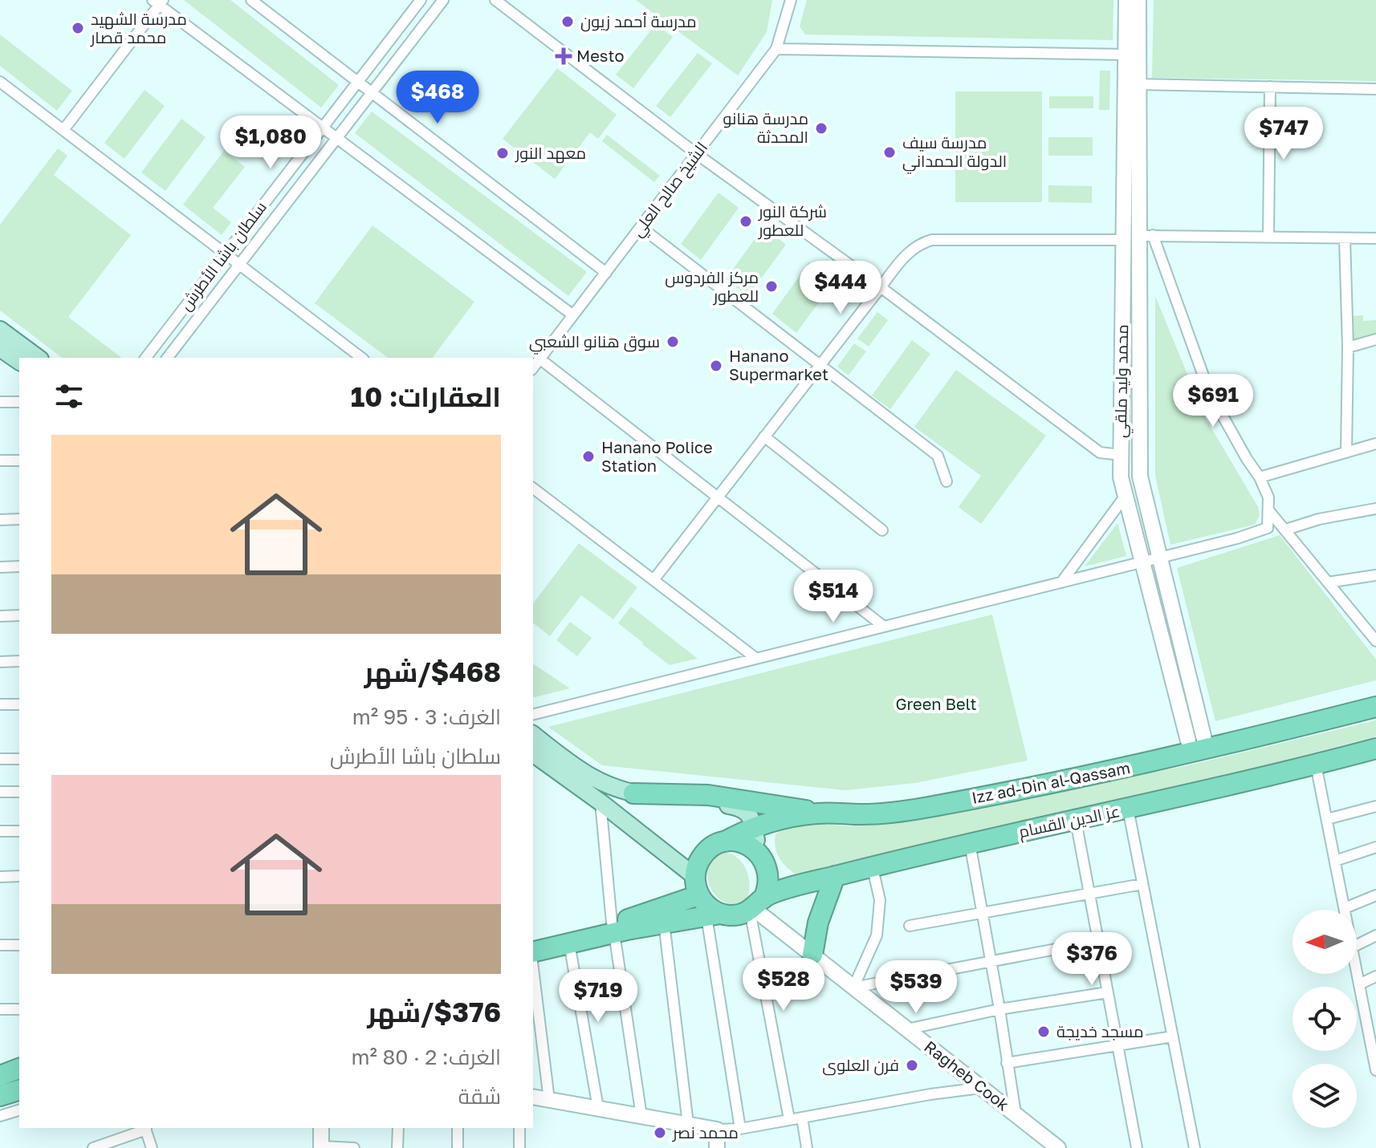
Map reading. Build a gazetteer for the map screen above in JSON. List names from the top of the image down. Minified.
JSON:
{"streets":{"highway":["Izz ad-Din al-Qassam","عز الدين القسام"],"street":["الشيخ صالح العلي","سلطان باشا الأطرش","محمد وليد ملقي","Ragheb Cook"]},"crossings":[["محمد وليد ملقي","Izz ad-Din al-Qassam"],["Izz ad-Din al-Qassam","عز الدين القسام"],["Izz ad-Din al-Qassam","Ragheb Cook"],["عز الدين القسام","Ragheb Cook"]],"parks":["Green Belt"],"places":{"other":["مدرسة أحمد زيون","مدرسة الشهيد محمد قصار","مدرسة هنانو المحدثة","مدرسة سيف الدولة الحمداني","معهد النور","شركة النور للعطور","مركز الفردوس للعطور","سوق هنانو الشعبي","Hanano Supermarket","Hanano Police Station","مسجد خديجة","فرن العلوى","محمد نصر"],"health":["Mesto"]},"north":"left","page":{"price":["$468","$747","$1,080","$444","$691","$514","$376","$528","$539","$719"],"heading":"العقارات: 10","list":[{"name":"$468/شهر","note":"الغرف: 3 · 95 m² · سلطان باشا الأطرش"},{"name":"$376/شهر","note":"الغرف: 2 · 80 m² · شقة"}]}}
